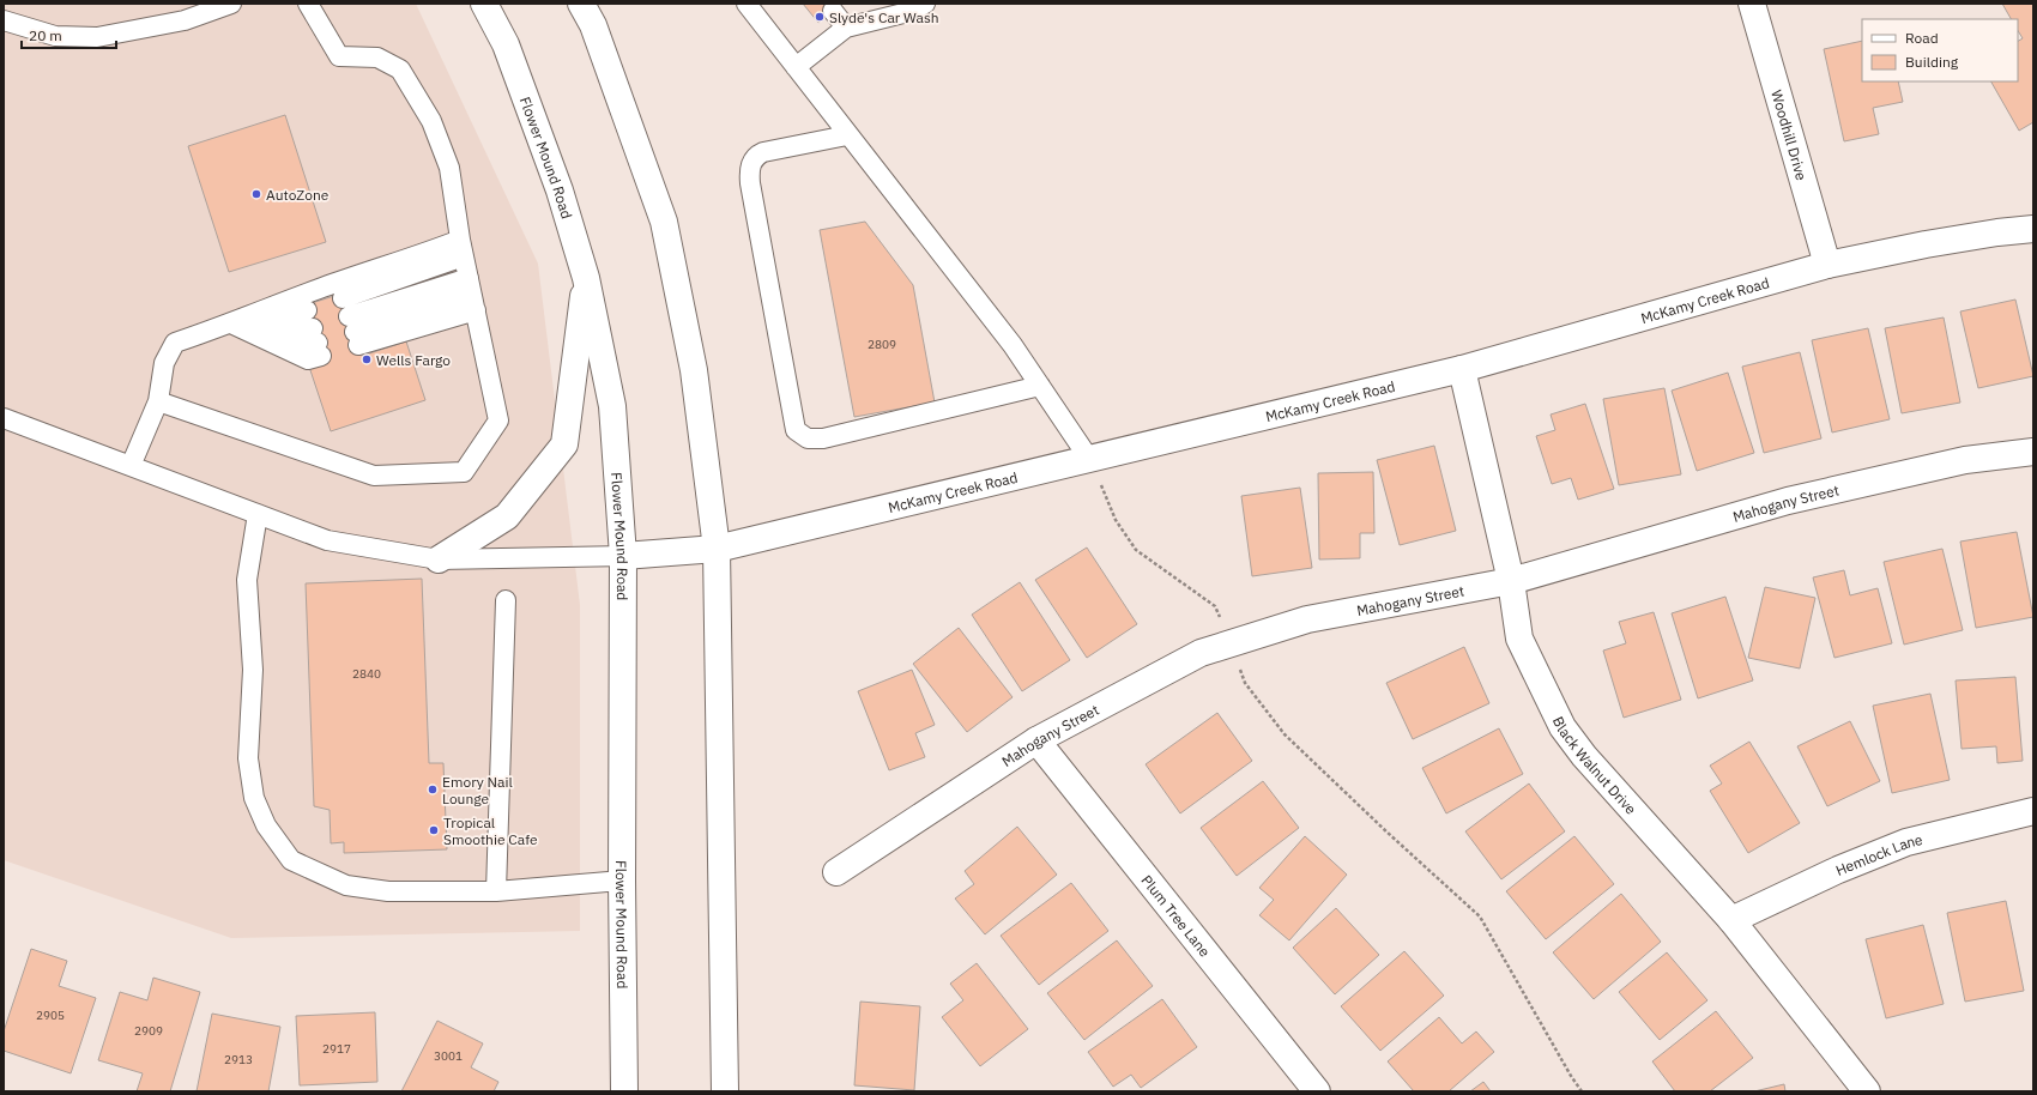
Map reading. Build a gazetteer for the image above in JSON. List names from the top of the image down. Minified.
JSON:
{"streets":{"street":["Woodhill Drive","Flower Mound Road","McKamy Creek Road","Mahogany Street","Black Walnut Drive","Hemlock Lane","Plum Tree Lane"]},"crossings":[["Woodhill Drive","McKamy Creek Road"],["Flower Mound Road","McKamy Creek Road"],["McKamy Creek Road","Black Walnut Drive"],["Mahogany Street","Black Walnut Drive"],["Mahogany Street","Plum Tree Lane"],["Black Walnut Drive","Hemlock Lane"]],"places":["Slyde's Car Wash","AutoZone","Wells Fargo","Emory Nail Lounge","Tropical Smoothie Cafe"],"house_numbers":["2809","2840","2905","2909","2917","3001","2913"],"legend":["Road","Building"],"scale_bar":"20 m"}
